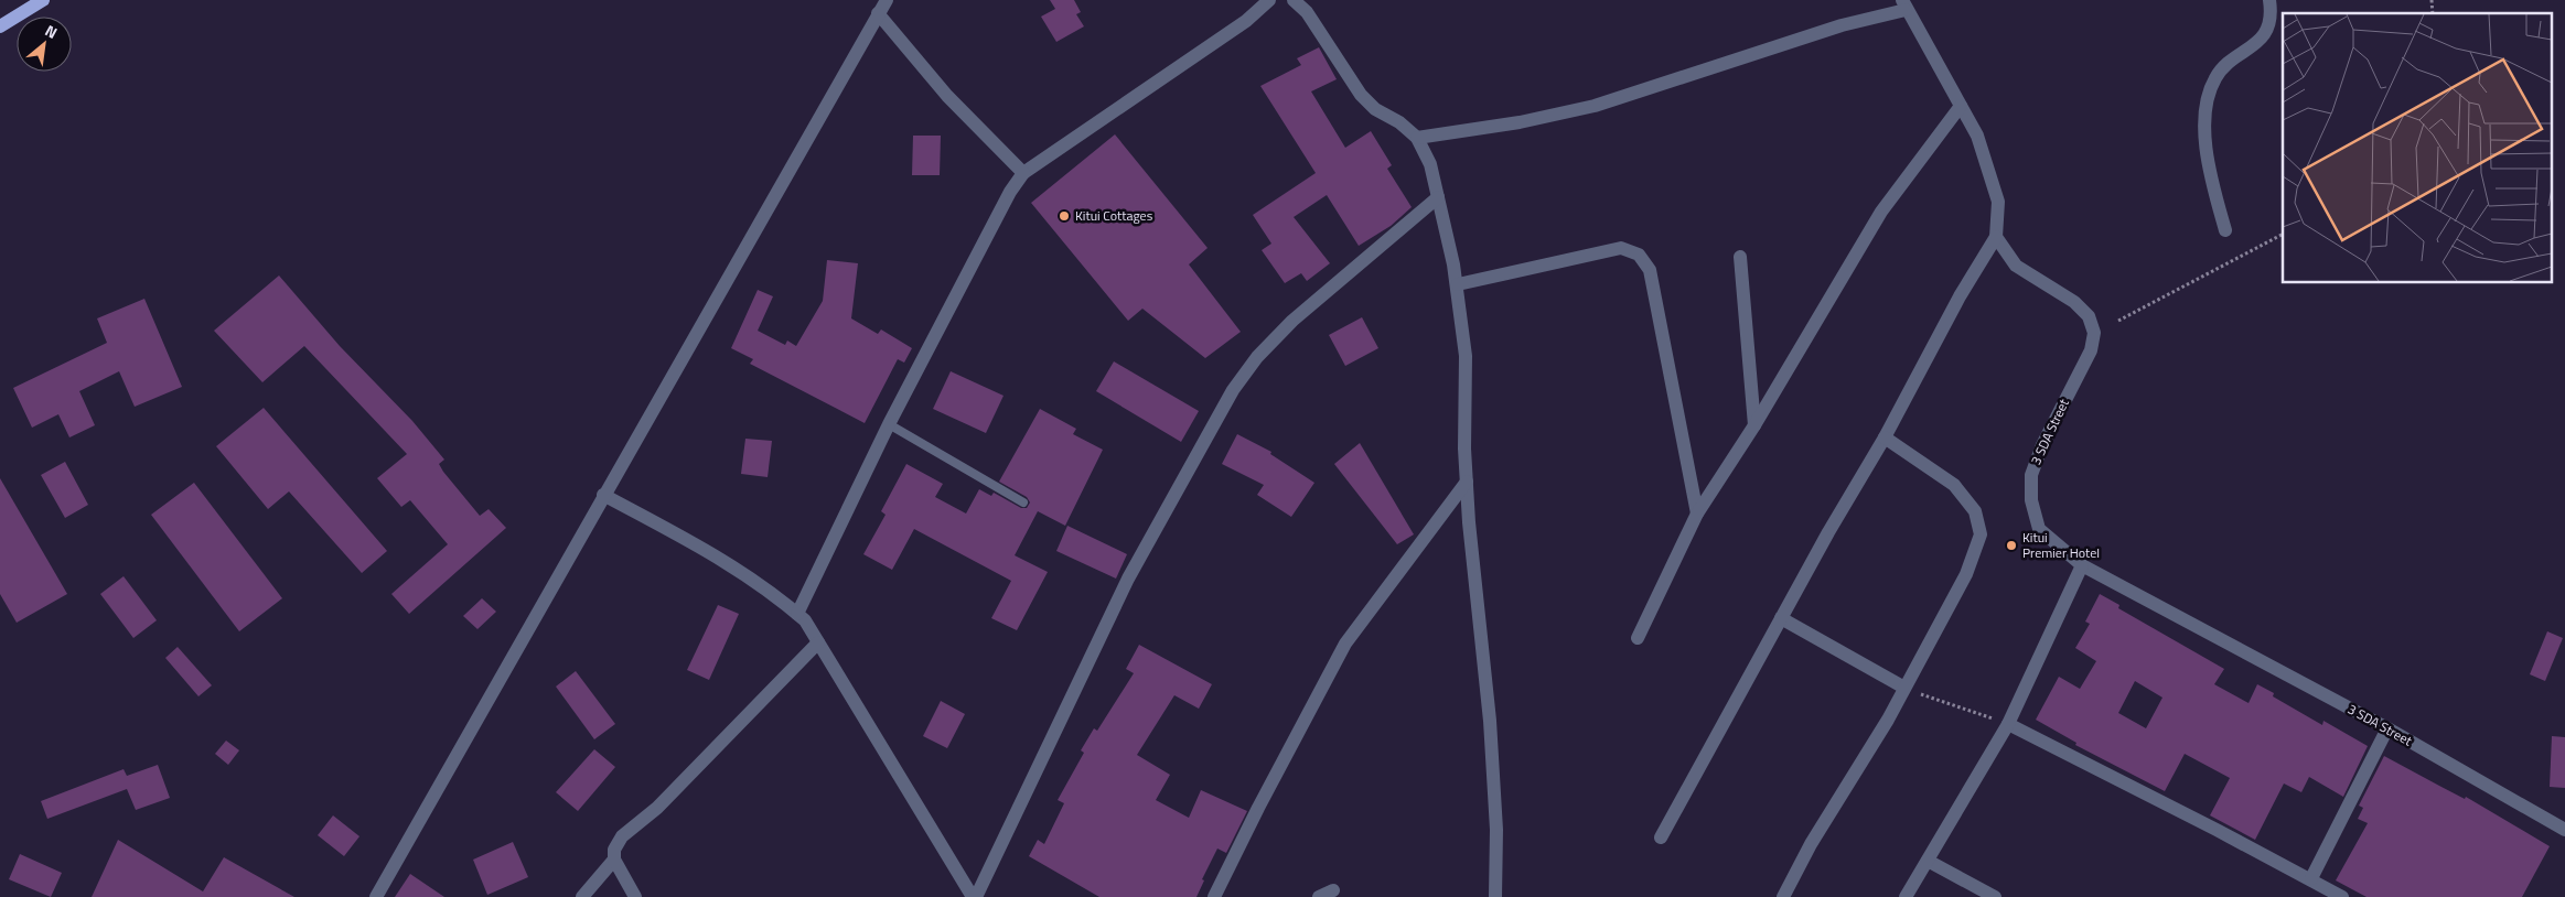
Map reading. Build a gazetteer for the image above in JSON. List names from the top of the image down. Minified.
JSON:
{"streets":{"street":["3 SDA Street"]},"places":["Kitui Cottages","Kitui Premier Hotel"],"north":"top right"}
